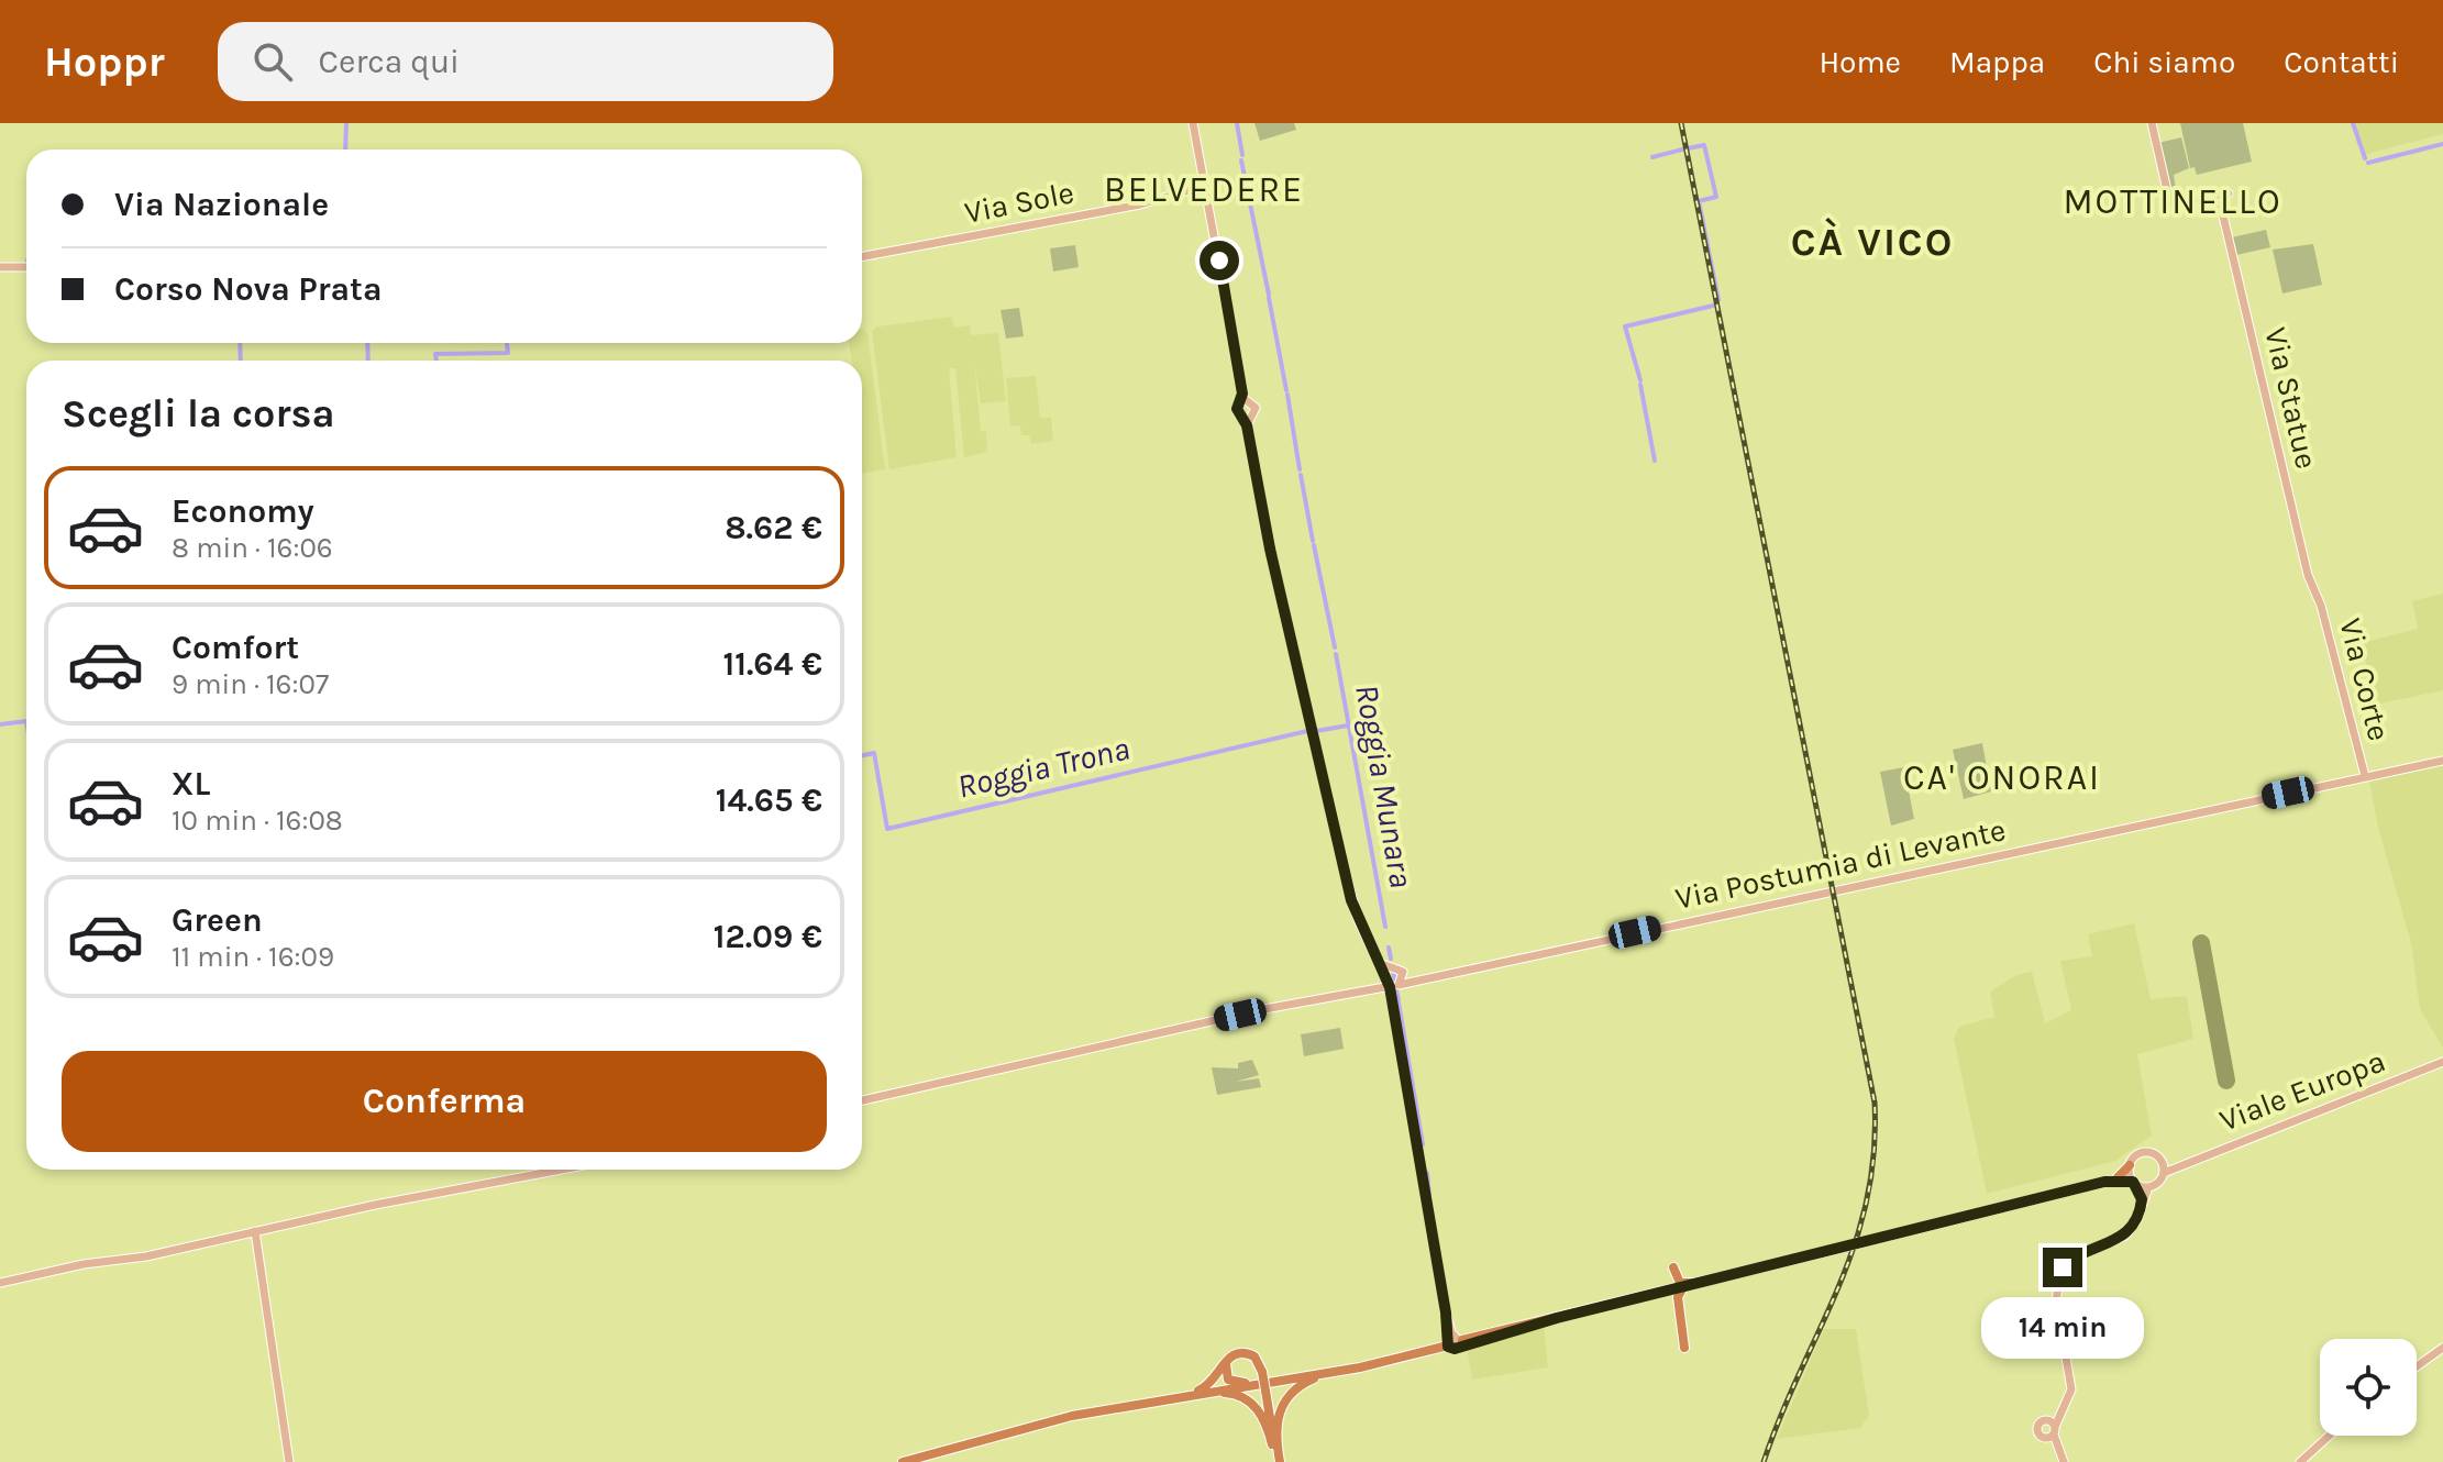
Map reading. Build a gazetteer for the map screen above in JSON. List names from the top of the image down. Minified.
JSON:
{"streets":{"main road":["Via Sole","Via Statue","Via Corte","Via Postumia di Levante","Viale Europa"]},"crossings":[["Via Statue","Via Corte"],["Via Corte","Via Postumia di Levante"]],"districts":["BELVEDERE","MOTTINELLO","CÀ VICO","CA' ONORAI"],"water":["Roggia Trona","Roggia Munara"],"page":{"header":"Hoppr","search":"Cerca qui","nav":["Home","Mappa","Chi siamo","Contatti"],"banner":["Via Nazionale","Corso Nova Prata"],"heading":"Scegli la corsa","list":[{"name":"Economy","note":"8 min · 16:06","value":"8.62 €"},{"name":"Comfort","note":"9 min · 16:07","value":"11.64 €"},{"name":"XL","note":"10 min · 16:08","value":"14.65 €"},{"name":"Green","note":"11 min · 16:09","value":"12.09 €"}],"buttons":"Conferma","bubble":"14 min"}}
